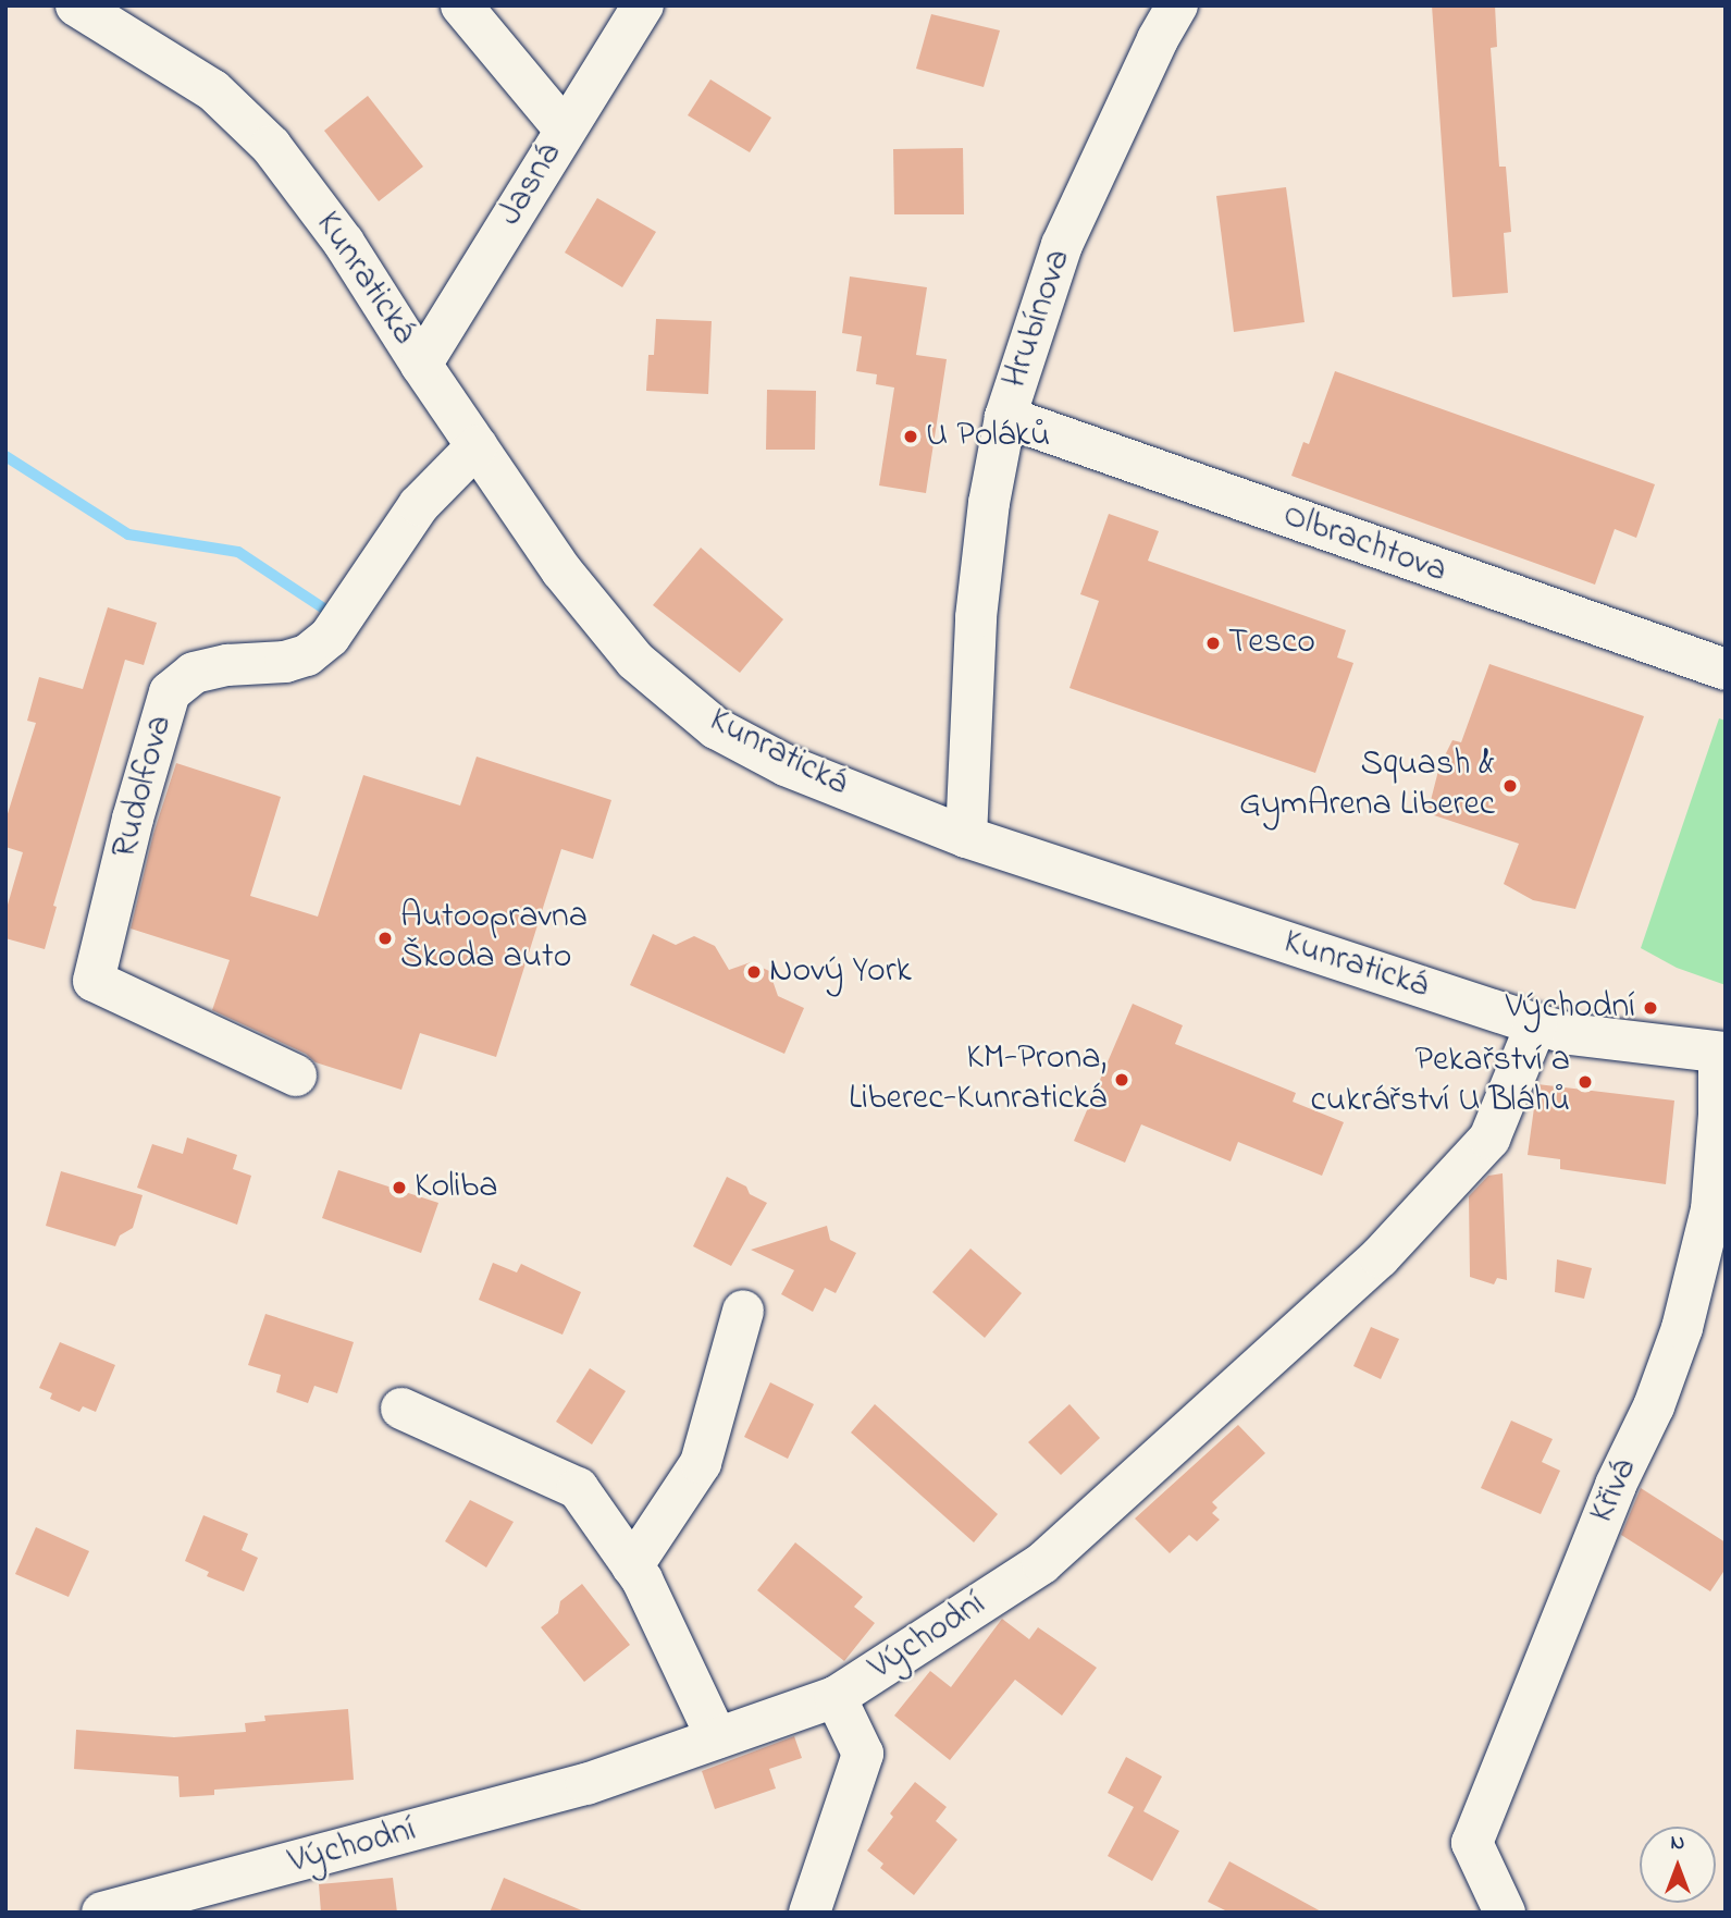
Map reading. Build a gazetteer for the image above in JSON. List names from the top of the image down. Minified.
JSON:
{"streets":{"street":["Jasná","Kunratická","Hrubínova","Olbrachtova","Rudolfova","Křivá","Východní"]},"crossings":[["Jasná","Kunratická"],["Kunratická","Hrubínova"],["Kunratická","Rudolfova"],["Kunratická","Křivá"],["Kunratická","Východní"],["Hrubínova","Olbrachtova"]],"places":["U Poláků","Tesco","Squash & GymArena Liberec","Autoopravna Škoda auto","Nový York","Východní","KM-Prona, Liberec-Kunratická","Pekařství a cukrářství U Bláhů","Koliba"],"north":"top"}
